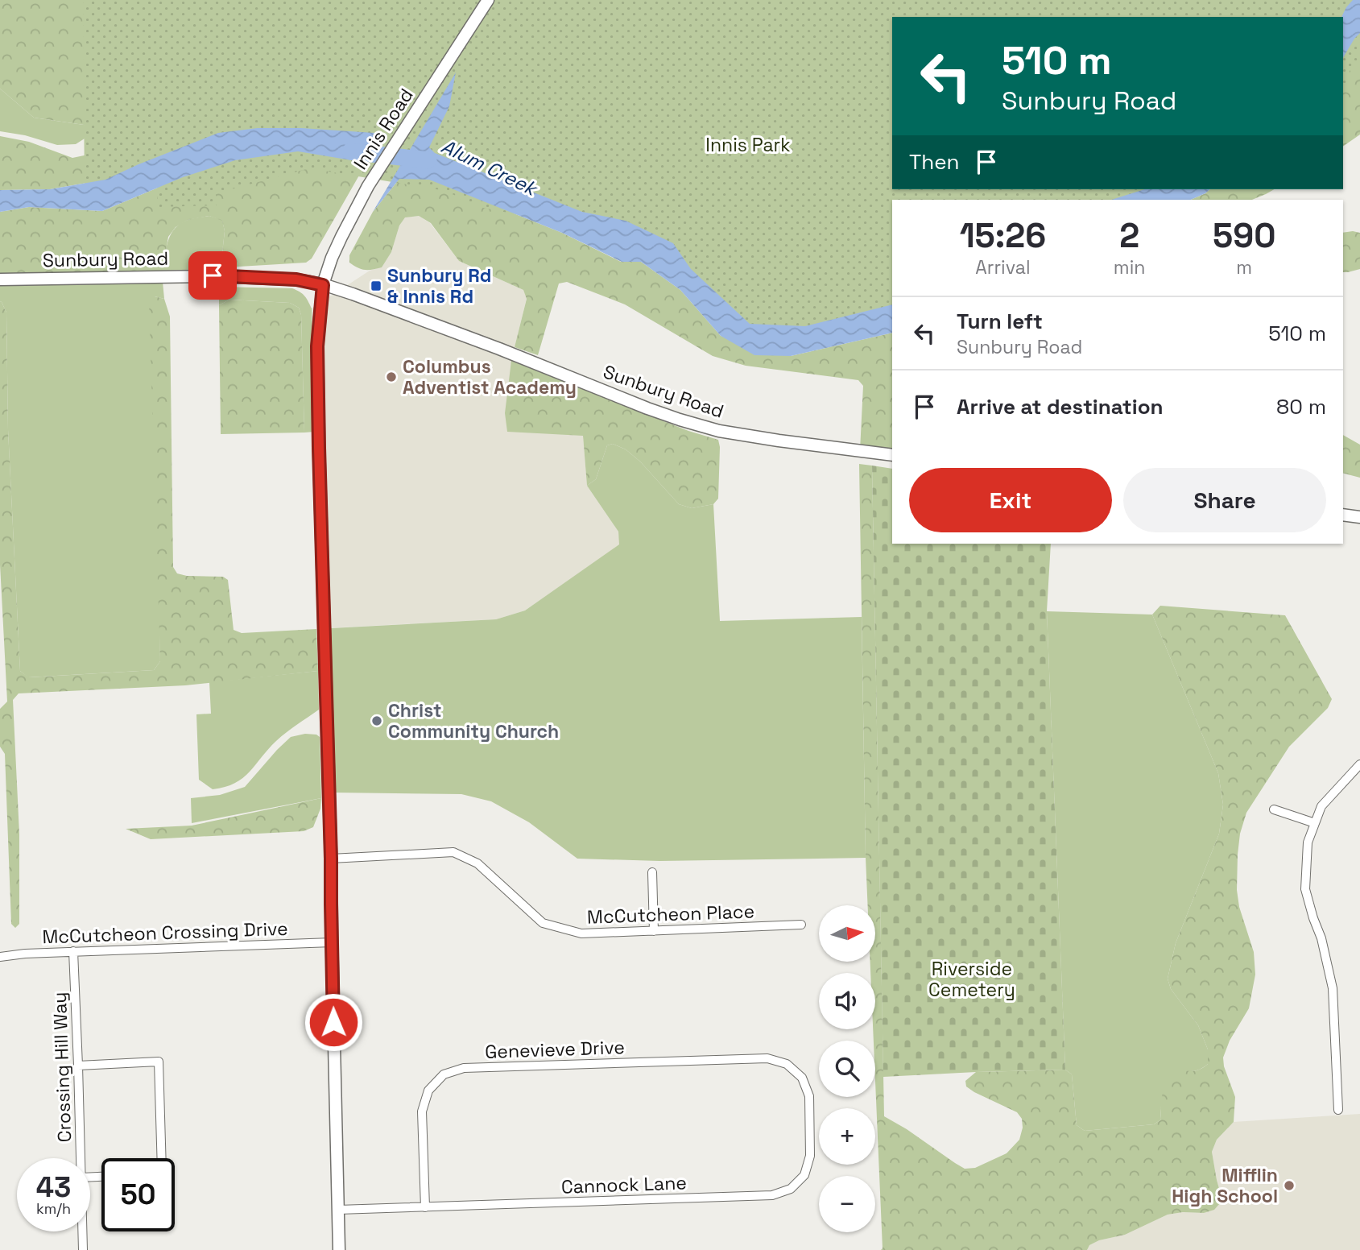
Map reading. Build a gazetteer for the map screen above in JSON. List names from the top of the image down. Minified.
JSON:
{"streets":{"main road":["Innis Road","Sunbury Road"],"street":["McCutcheon Place","McCutcheon Crossing Drive","Genevieve Drive","Crossing Hill Way","Cannock Lane"]},"crossings":[["Innis Road","Sunbury Road"],["Innis Road","McCutcheon Place"],["Innis Road","McCutcheon Crossing Drive"],["Innis Road","Cannock Lane"],["McCutcheon Crossing Drive","Crossing Hill Way"],["Genevieve Drive","Cannock Lane"]],"water":["Alum Creek"],"parks":["Innis Park","Riverside Cemetery"],"places":{"transit":["Sunbury Rd & Innis Rd"],"other":["Columbus Adventist Academy","Christ Community Church","Mifflin High School"]},"north":"right","page":{"turn":["510 m","Sunbury Road"],"then":"Then","eta":["15:26","Arrival","2","min","590","m"],"list":[{"name":"Turn left","note":"Sunbury Road","value":"510 m"},{"name":"Arrive at destination","value":"80 m"}],"buttons":["Exit","Share"],"map_buttons":["+","−"],"speed":"43 km/h","limit":"50"}}
